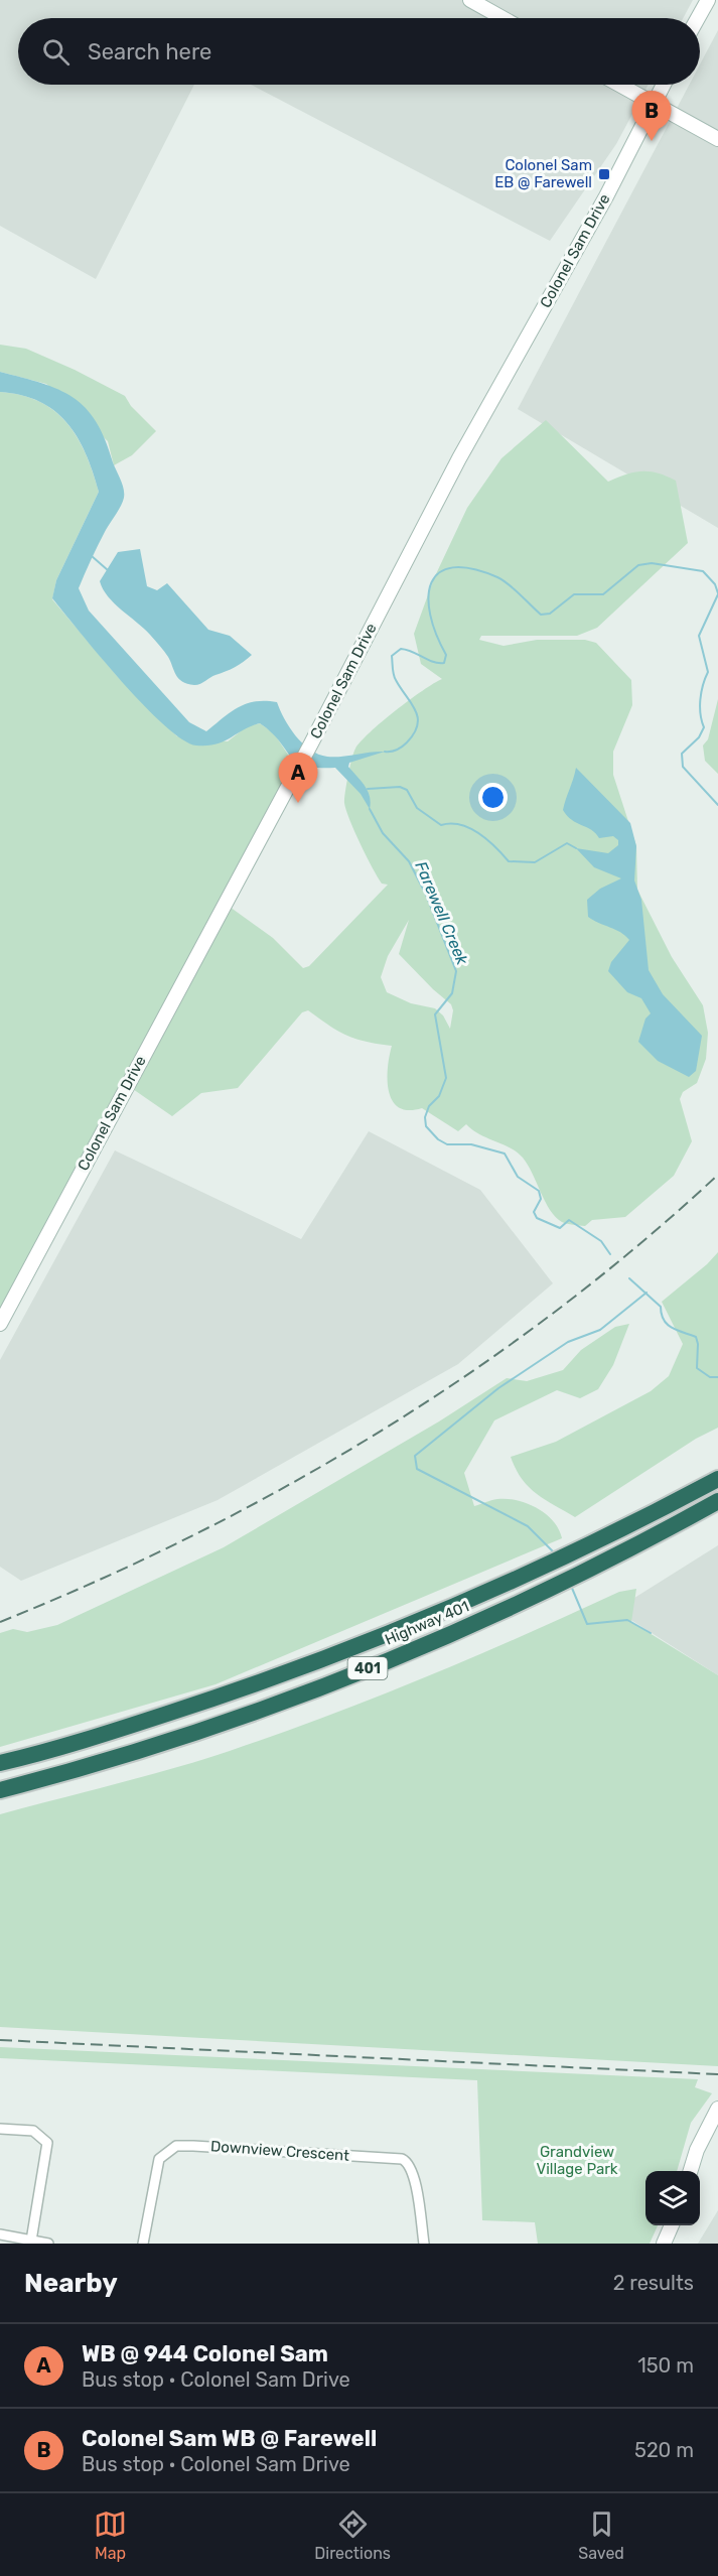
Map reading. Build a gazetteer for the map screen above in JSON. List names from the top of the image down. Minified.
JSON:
{"streets":{"highway":["Highway 401","401"],"street":["Colonel Sam Drive","Downview Crescent"]},"water":["Farewell Creek"],"parks":["Grandview Village Park"],"places":{"transit":["Colonel Sam EB @ Farewell"]},"page":{"search":"Search here","pins":["B","A"],"heading":["Nearby","2 results"],"list":[{"mark":"A","name":"WB @ 944 Colonel Sam","note":"Bus stop · Colonel Sam Drive","value":"150 m"},{"mark":"B","name":"Colonel Sam WB @ Farewell","note":"Bus stop · Colonel Sam Drive","value":"520 m"}],"nav":["Map","Directions","Saved"]}}
